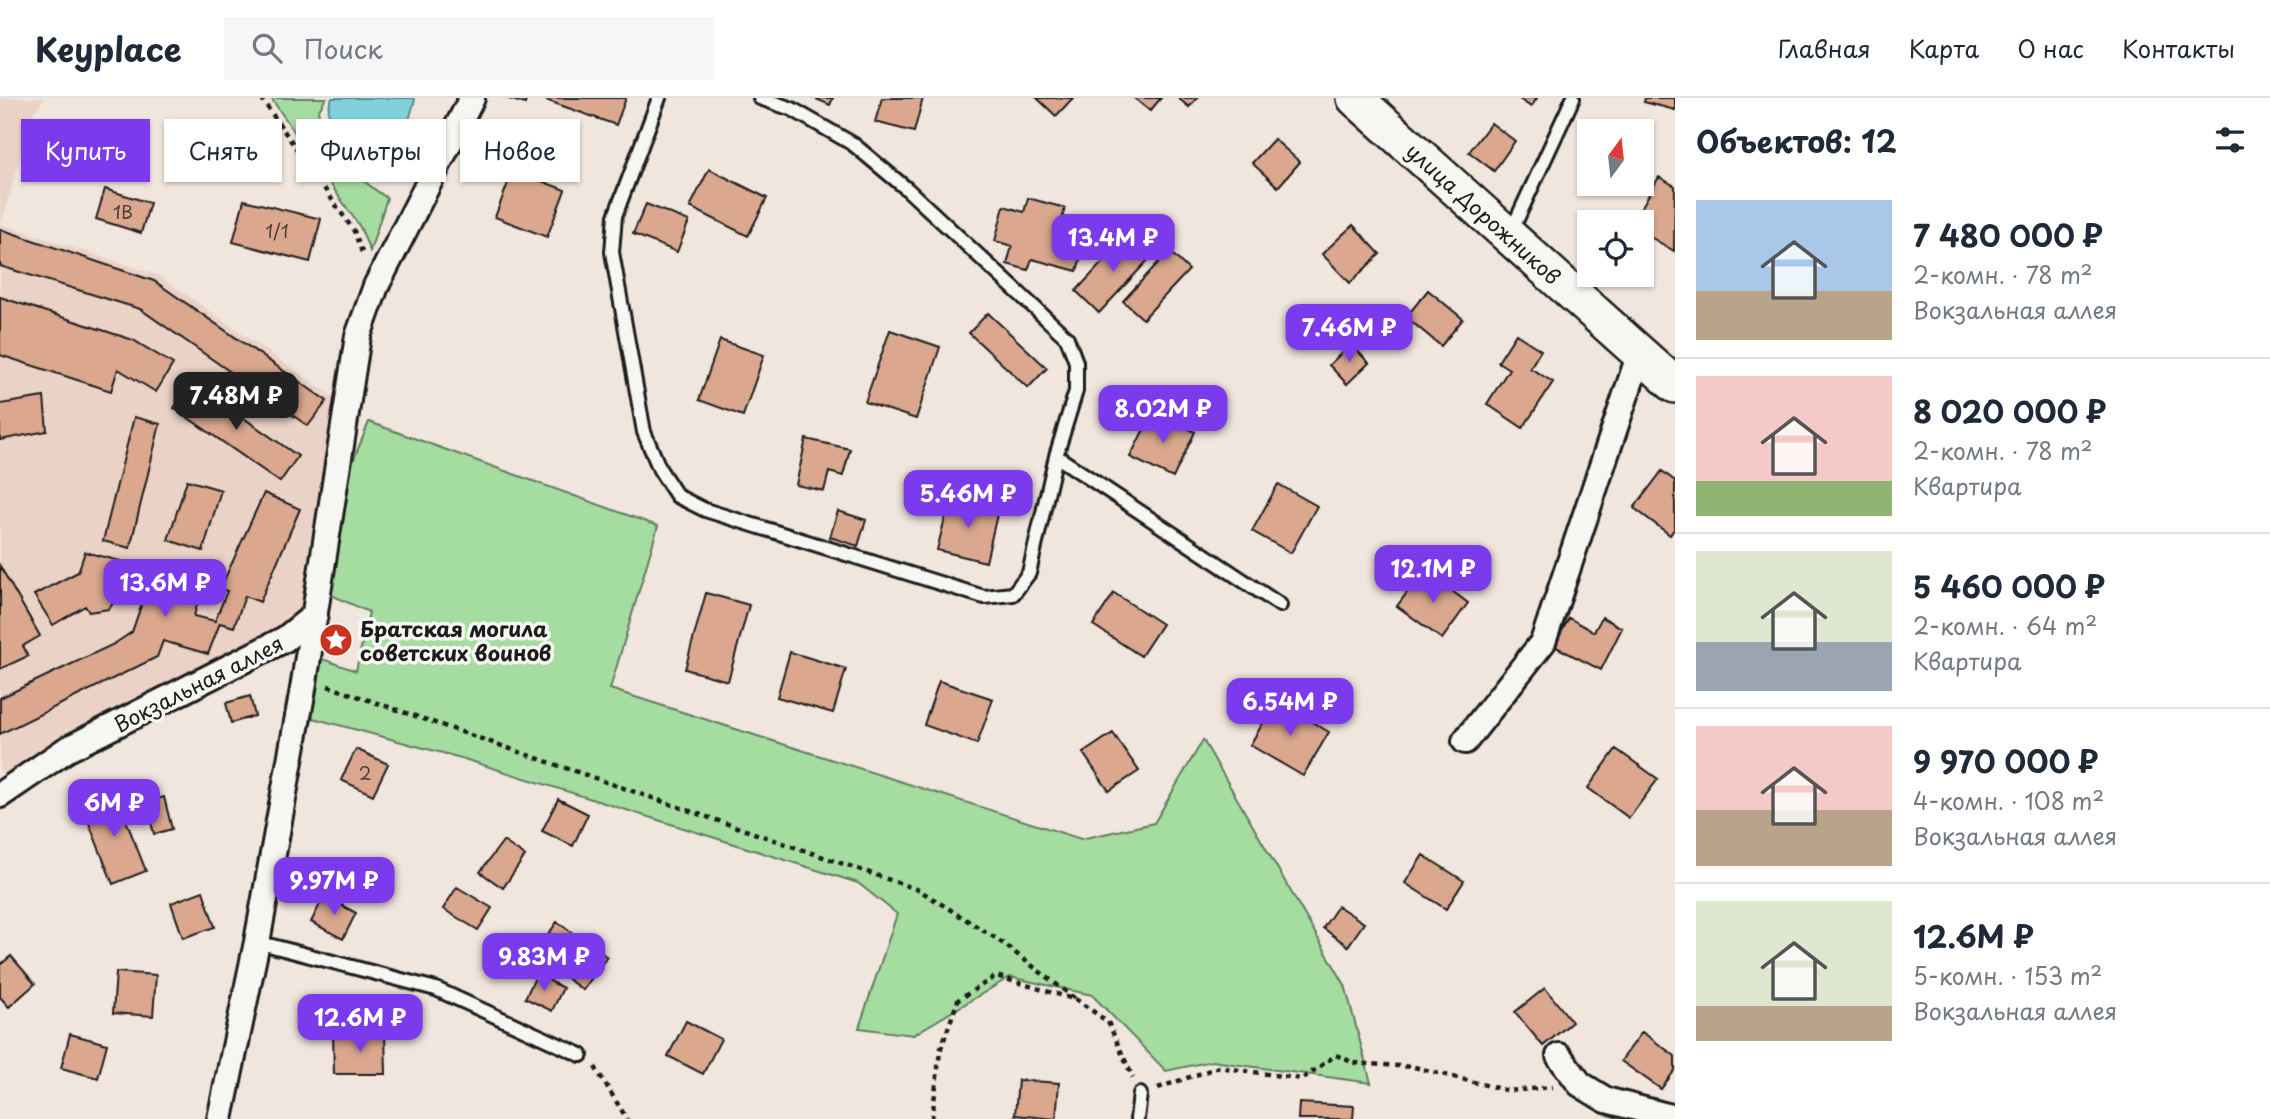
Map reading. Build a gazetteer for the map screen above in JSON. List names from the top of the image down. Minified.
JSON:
{"streets":{"main road":["улица Дорожников"],"street":["Вокзальная аллея"]},"places":{"place":["Братская могила советских воинов"]},"house_numbers":["1В","1/1","2"],"north":"top","page":{"header":"Keyplace","search":"Поиск","nav":["Главная","Карта","О нас","Контакты"],"heading":"Объектов: 12","chip":["Купить","Снять","Фильтры","Новое"],"list":[{"name":"7 480 000 ₽","note":"2-комн. · 78 m² · Вокзальная аллея"},{"name":"8 020 000 ₽","note":"2-комн. · 78 m² · Квартира"},{"name":"5 460 000 ₽","note":"2-комн. · 64 m² · Квартира"},{"name":"9 970 000 ₽","note":"4-комн. · 108 m² · Вокзальная аллея"},{"name":"12.6M ₽","note":"5-комн. · 153 m² · Вокзальная аллея"}],"price":["13.4M ₽","7.46M ₽","7.48M ₽","8.02M ₽","5.46M ₽","12.1M ₽","13.6M ₽","6.54M ₽","6M ₽","9.97M ₽","9.83M ₽","12.6M ₽"]}}
